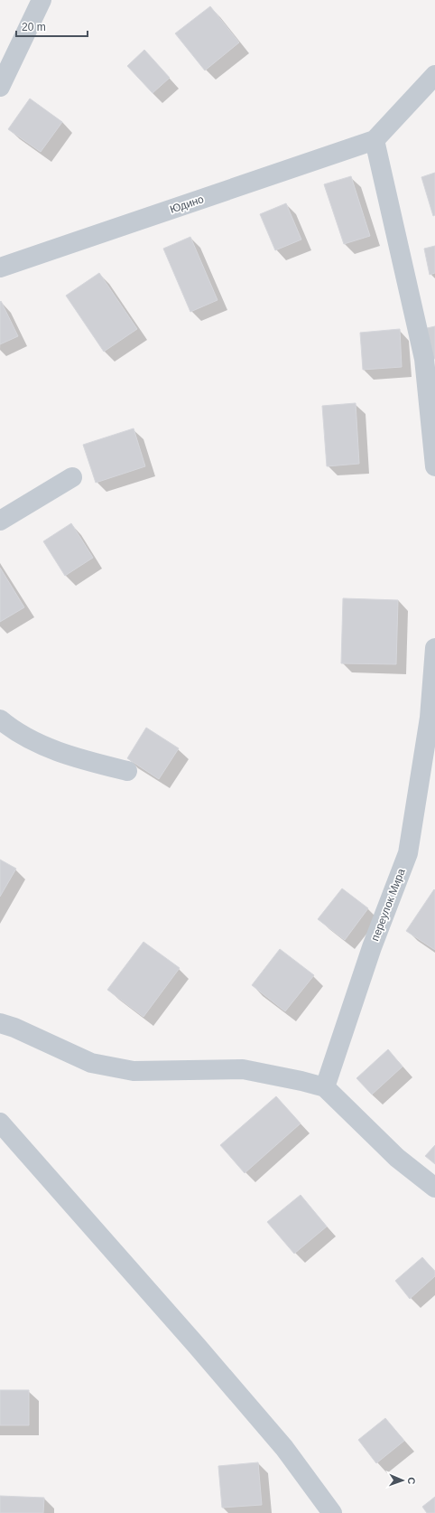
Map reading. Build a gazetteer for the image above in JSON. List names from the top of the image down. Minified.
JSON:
{"streets":{"street":["Юдино","переулок Мира"]},"scale_bar":"20 m","north":"right"}
